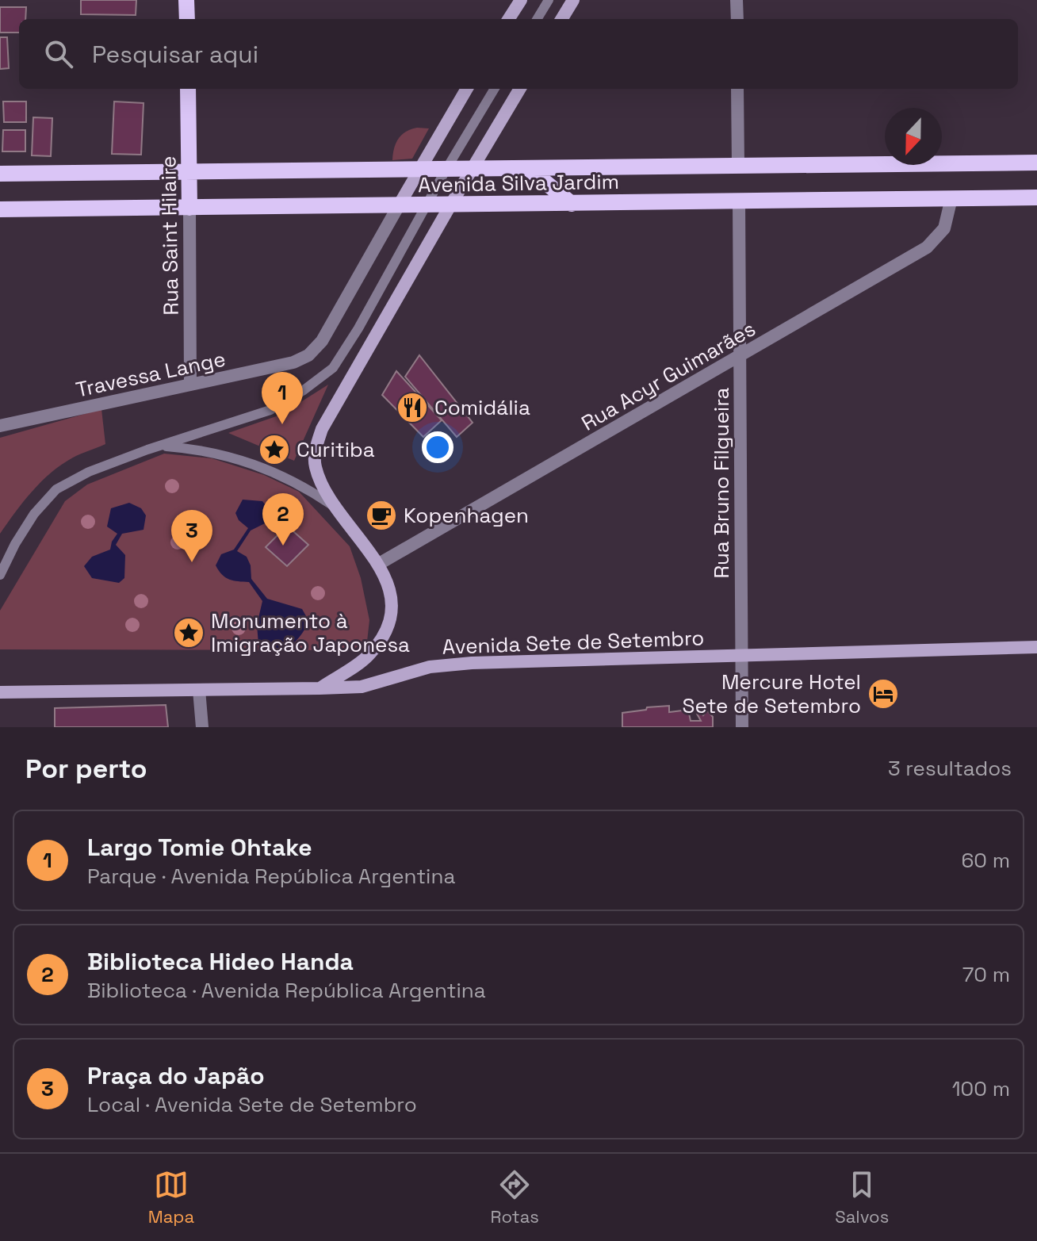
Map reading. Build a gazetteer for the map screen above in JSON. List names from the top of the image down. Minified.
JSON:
{"streets":{"main road":["Avenida Silva Jardim","Rua Saint Hilaire","Avenida Sete de Setembro"],"street":["Travessa Lange","Rua Acyr Guimarães","Rua Bruno Filgueira"]},"crossings":[["Avenida Silva Jardim","Rua Saint Hilaire"],["Avenida Silva Jardim","Travessa Lange"],["Avenida Silva Jardim","Rua Acyr Guimarães"],["Avenida Silva Jardim","Rua Bruno Filgueira"],["Rua Saint Hilaire","Travessa Lange"],["Rua Acyr Guimarães","Rua Bruno Filgueira"],["Rua Bruno Filgueira","Avenida Sete de Setembro"]],"places":{"restaurant":["Comidália"],"place":["Curitiba","Monumento à Imigração Japonesa"],"cafe":["Kopenhagen"],"hotel":["Mercure Hotel Sete de Setembro"]},"north":"bottom","page":{"search":"Pesquisar aqui","pins":["1","2","3"],"heading":["Por perto","3 resultados"],"list":[{"mark":"1","name":"Largo Tomie Ohtake","note":"Parque · Avenida República Argentina","value":"60 m"},{"mark":"2","name":"Biblioteca Hideo Handa","note":"Biblioteca · Avenida República Argentina","value":"70 m"},{"mark":"3","name":"Praça do Japão","note":"Local · Avenida Sete de Setembro","value":"100 m"}],"nav":["Mapa","Rotas","Salvos"]}}
